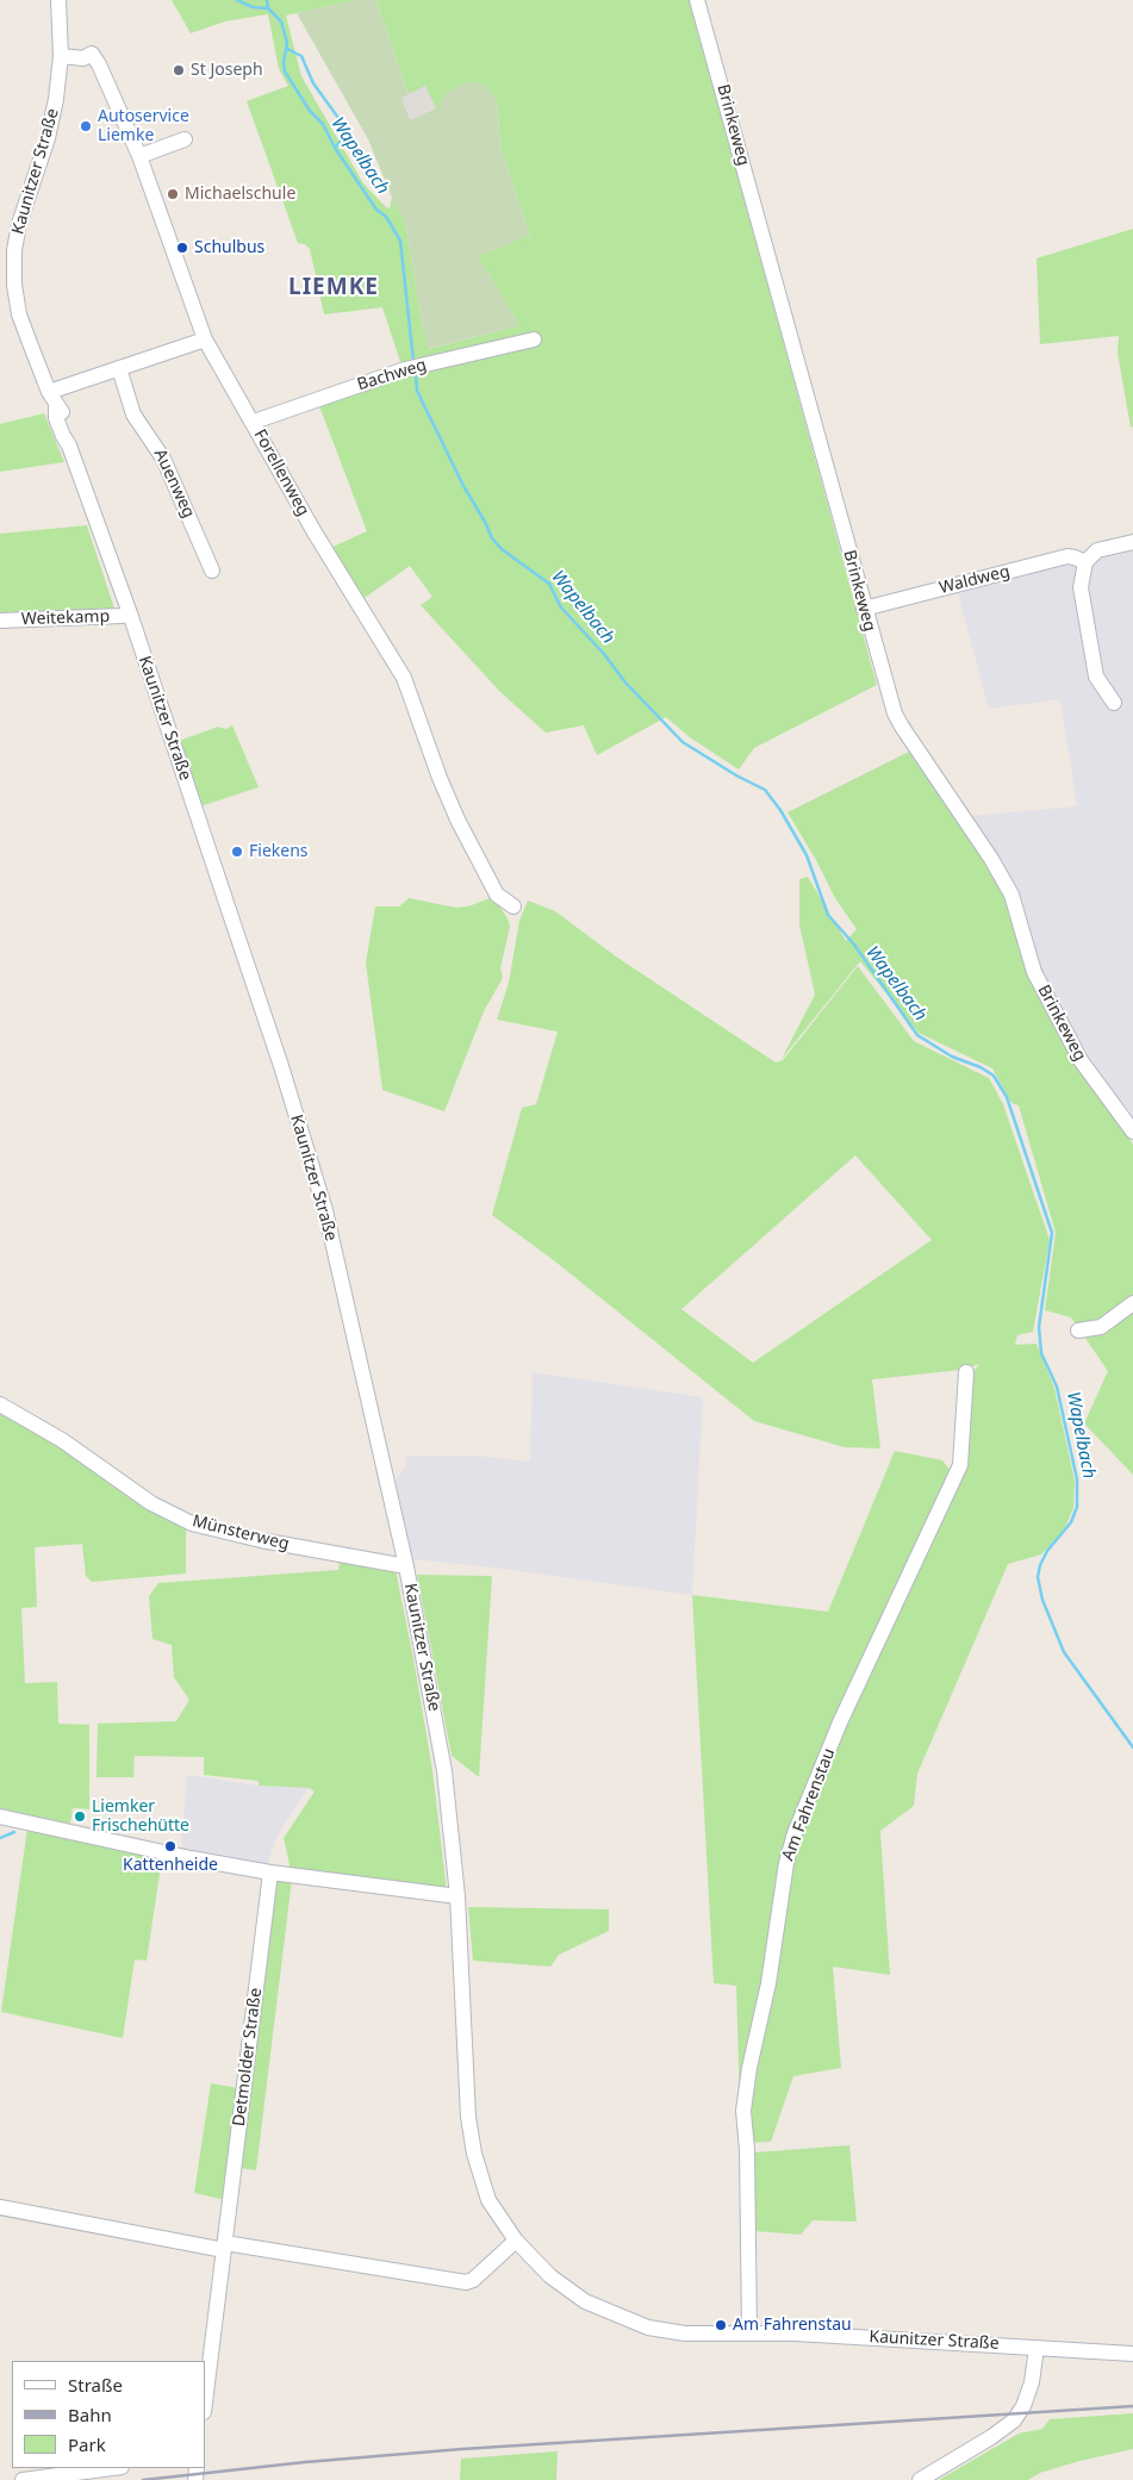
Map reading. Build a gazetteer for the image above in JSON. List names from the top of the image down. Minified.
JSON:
{"streets":{"street":["Brinkeweg","Kaunitzer Straße","Bachweg","Forellenweg","Auenweg","Waldweg","Weitekamp","Münsterweg","Am Fahrenstau","Detmolder Straße"]},"crossings":[["Brinkeweg","Waldweg"],["Kaunitzer Straße","Forellenweg"],["Kaunitzer Straße","Weitekamp"],["Kaunitzer Straße","Münsterweg"],["Kaunitzer Straße","Am Fahrenstau"],["Bachweg","Forellenweg"]],"districts":["LIEMKE"],"water":["Wapelbach"],"places":["St Joseph","Autoservice Liemke","Michaelschule","Schulbus","Fiekens","Liemker Frischehütte","Kattenheide","Am Fahrenstau"],"legend":["Straße","Bahn","Park"]}
